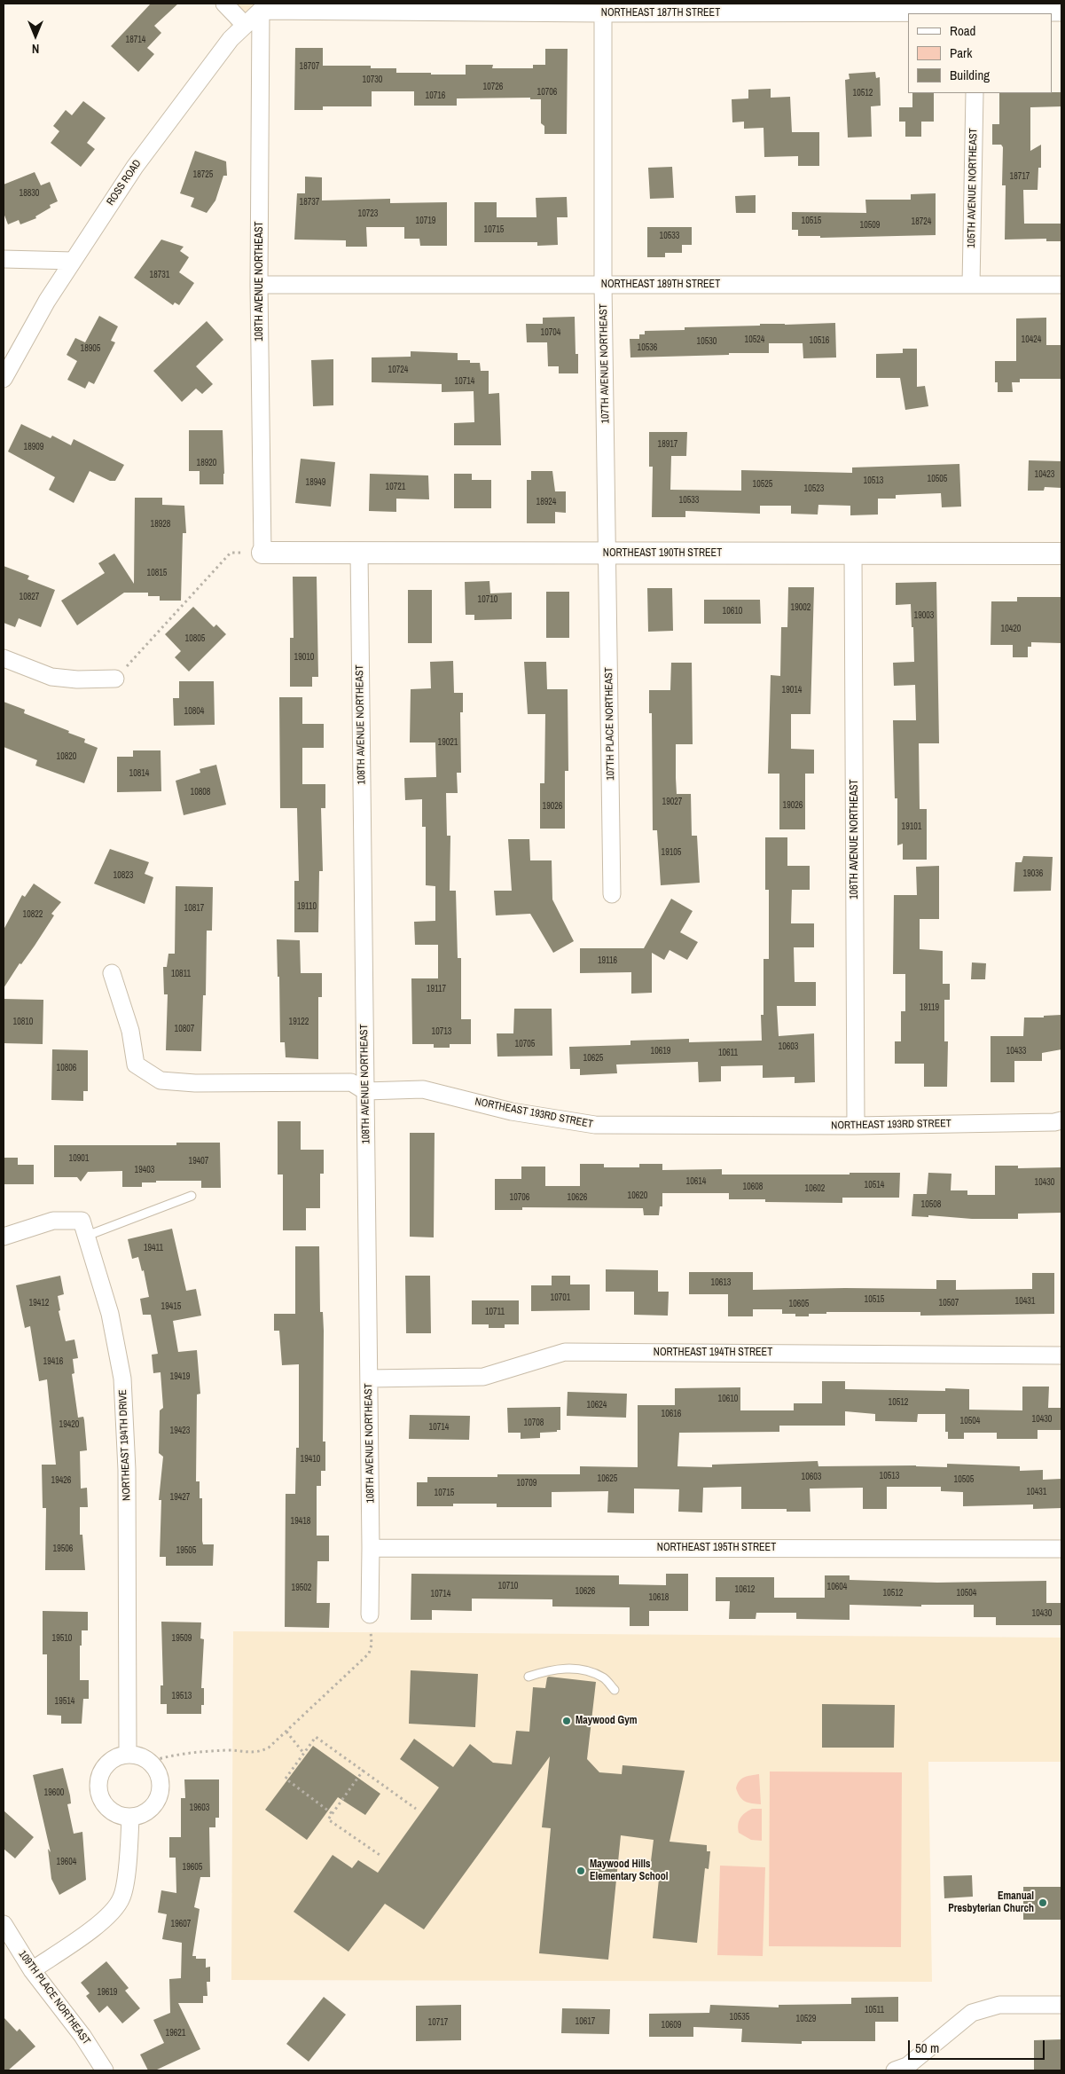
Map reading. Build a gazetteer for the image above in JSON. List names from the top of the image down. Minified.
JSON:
{"streets":{"street":["NORTHEAST 187TH STREET","ROSS ROAD","105TH AVENUE NORTHEAST","108TH AVENUE NORTHEAST","NORTHEAST 189TH STREET","107TH AVENUE NORTHEAST","NORTHEAST 190TH STREET","107TH PLACE NORTHEAST","106TH AVENUE NORTHEAST","NORTHEAST 193RD STREET","NORTHEAST 194TH STREET","NORTHEAST 194TH DRIVE","NORTHEAST 195TH STREET","109TH PLACE NORTHEAST"]},"crossings":[["NORTHEAST 187TH STREET","ROSS ROAD"],["NORTHEAST 187TH STREET","108TH AVENUE NORTHEAST"],["NORTHEAST 187TH STREET","107TH AVENUE NORTHEAST"],["ROSS ROAD","108TH AVENUE NORTHEAST"],["105TH AVENUE NORTHEAST","NORTHEAST 189TH STREET"],["108TH AVENUE NORTHEAST","NORTHEAST 189TH STREET"],["108TH AVENUE NORTHEAST","NORTHEAST 190TH STREET"],["108TH AVENUE NORTHEAST","NORTHEAST 193RD STREET"],["108TH AVENUE NORTHEAST","NORTHEAST 194TH STREET"],["108TH AVENUE NORTHEAST","NORTHEAST 195TH STREET"],["NORTHEAST 189TH STREET","107TH AVENUE NORTHEAST"],["107TH AVENUE NORTHEAST","NORTHEAST 190TH STREET"],["107TH AVENUE NORTHEAST","107TH PLACE NORTHEAST"],["NORTHEAST 190TH STREET","107TH PLACE NORTHEAST"],["NORTHEAST 190TH STREET","106TH AVENUE NORTHEAST"],["106TH AVENUE NORTHEAST","NORTHEAST 193RD STREET"]],"places":["Maywood Gym","Maywood Hills Elementary School","Emanual Presbyterian Church"],"house_numbers":["18714","18707","10730","10726","10706","10512","10716","18725","18717","18830","18737","10723","10719","10515","18724","10509","10715","10533","18731","10704","10524","10424","10516","10530","10536","18905","10724","10714","18917","18909","18920","10423","10505","10513","18949","10525","10721","10523","10533","18924","18928","10815","10827","10710","19002","10610","19003","10420","10805","19010","19014","10804","19021","10820","10814","10808","19027","19026","19026","19101","19105","19036","10823","19110","10817","10822","19116","10811","19117","19119","10810","19122","10807","10713","10705","10603","10619","10433","10611","10625","10806","10901","19407","19403","10614","10430","10514","10608","10602","10620","10706","10626","10508","19411","10613","10701","10515","10431","19412","10507","10605","19415","10711","19416","19419","10610","10512","10624","10616","10430","10504","10708","19420","10714","19423","19410","10513","10603","10625","10505","19426","10709","10431","10715","19427","19418","19506","19505","10710","10604","19502","10612","10626","10512","10504","10714","10618","10430","19510","19509","19513","19514","19600","19603","19604","19605","19607","19619","10511","10535","10529","10617","10717","10609","19621"],"legend":["Road","Park","Building"],"scale_bar":"50 m","north":"bottom"}
